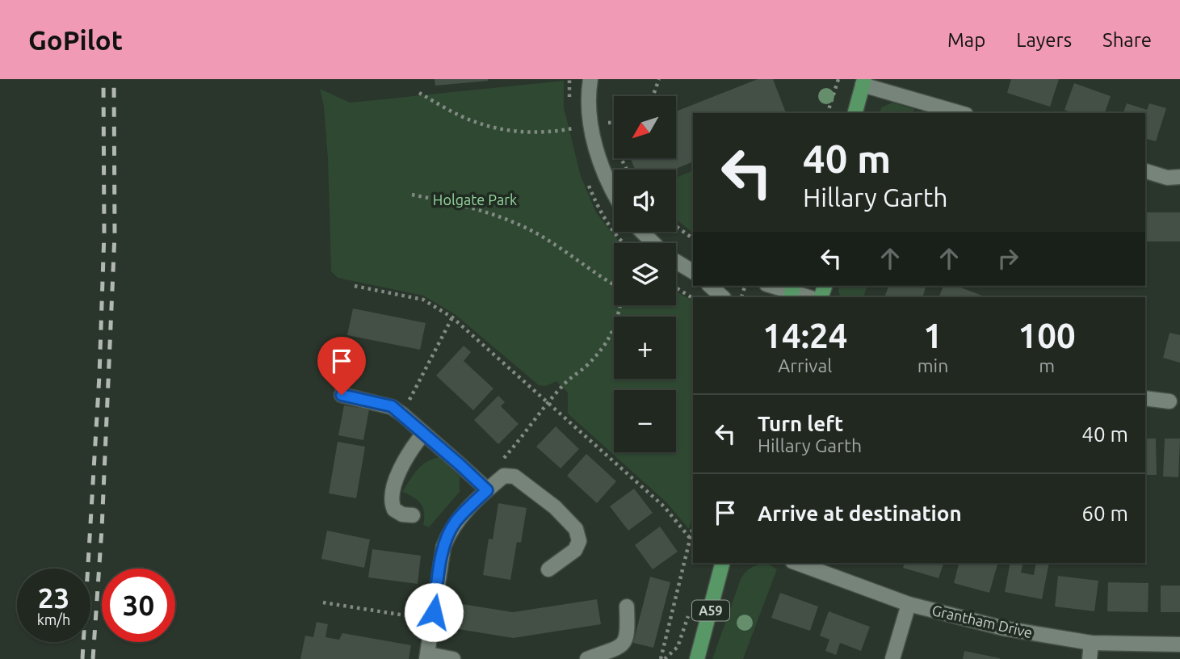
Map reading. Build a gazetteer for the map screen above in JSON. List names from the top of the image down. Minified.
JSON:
{"streets":{"main road":["A59"],"street":["Grantham Drive"]},"parks":["Holgate Park"],"north":"bottom left","page":{"header":"GoPilot","nav":["Map","Layers","Share"],"map_buttons":["+","−"],"turn":["40 m","Hillary Garth"],"eta":["14:24","Arrival","1","min","100","m"],"list":[{"name":"Turn left","note":"Hillary Garth","value":"40 m"},{"name":"Arrive at destination","value":"60 m"}],"speed":"23 km/h","limit":"30"}}
